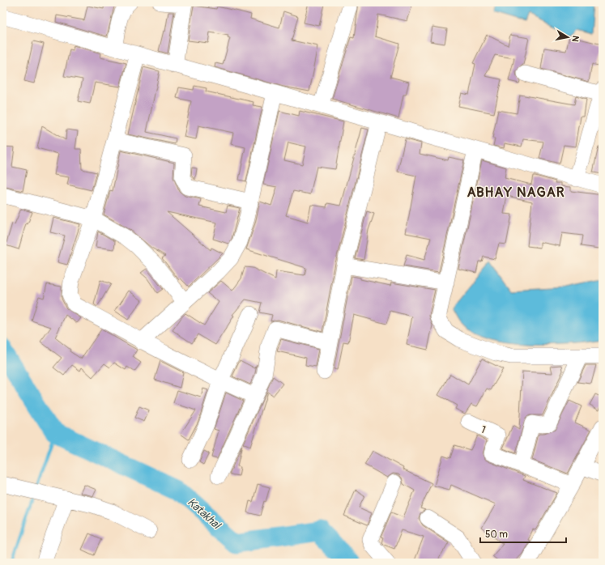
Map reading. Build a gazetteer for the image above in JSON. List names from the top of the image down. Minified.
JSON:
{"streets":{"street":["1"]},"districts":["ABHAY NAGAR"],"water":["Katakhal"],"scale_bar":"50 m","north":"right"}
